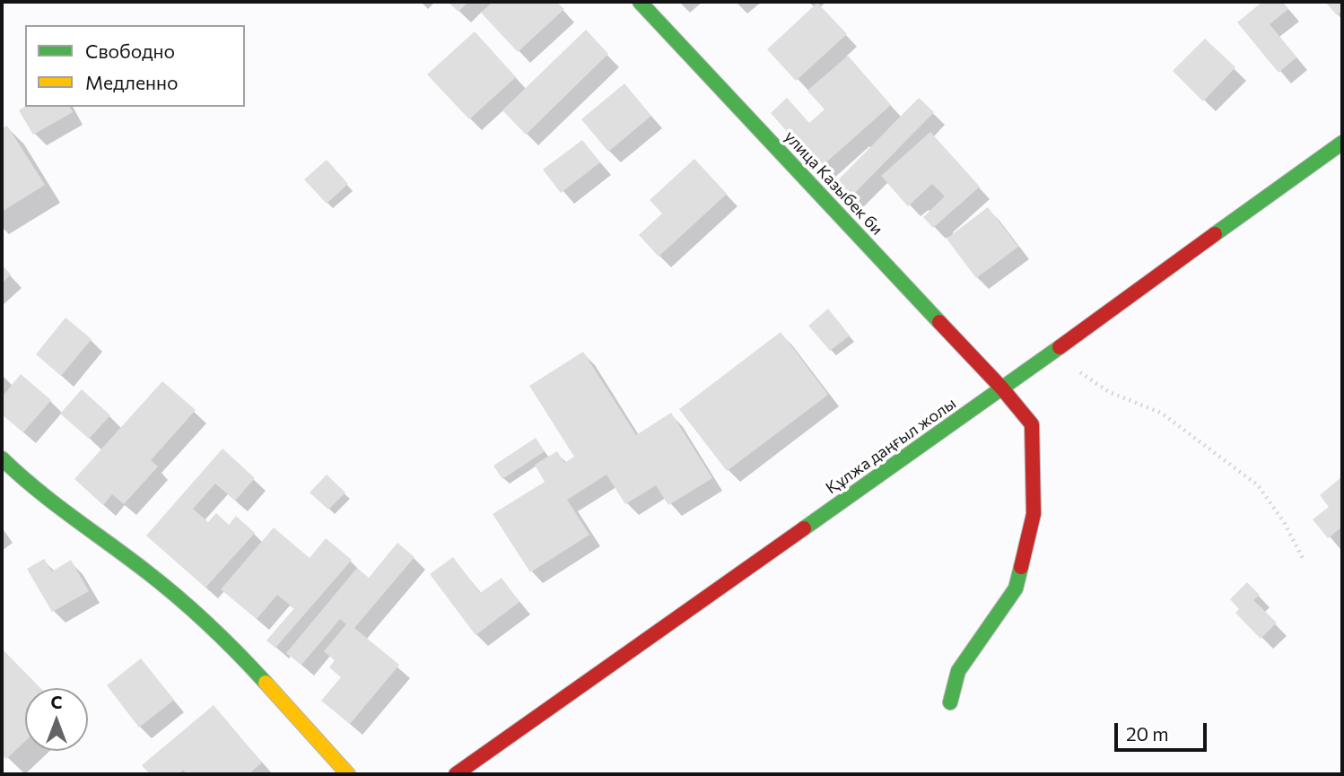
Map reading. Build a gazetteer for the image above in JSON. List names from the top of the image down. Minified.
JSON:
{"streets":{"street":["улица Казыбек би","Құлжа даңғыл жолы"]},"crossings":[["улица Казыбек би","Құлжа даңғыл жолы"]],"legend":["Свободно","Медленно"],"scale_bar":"20 m","north":"top"}
